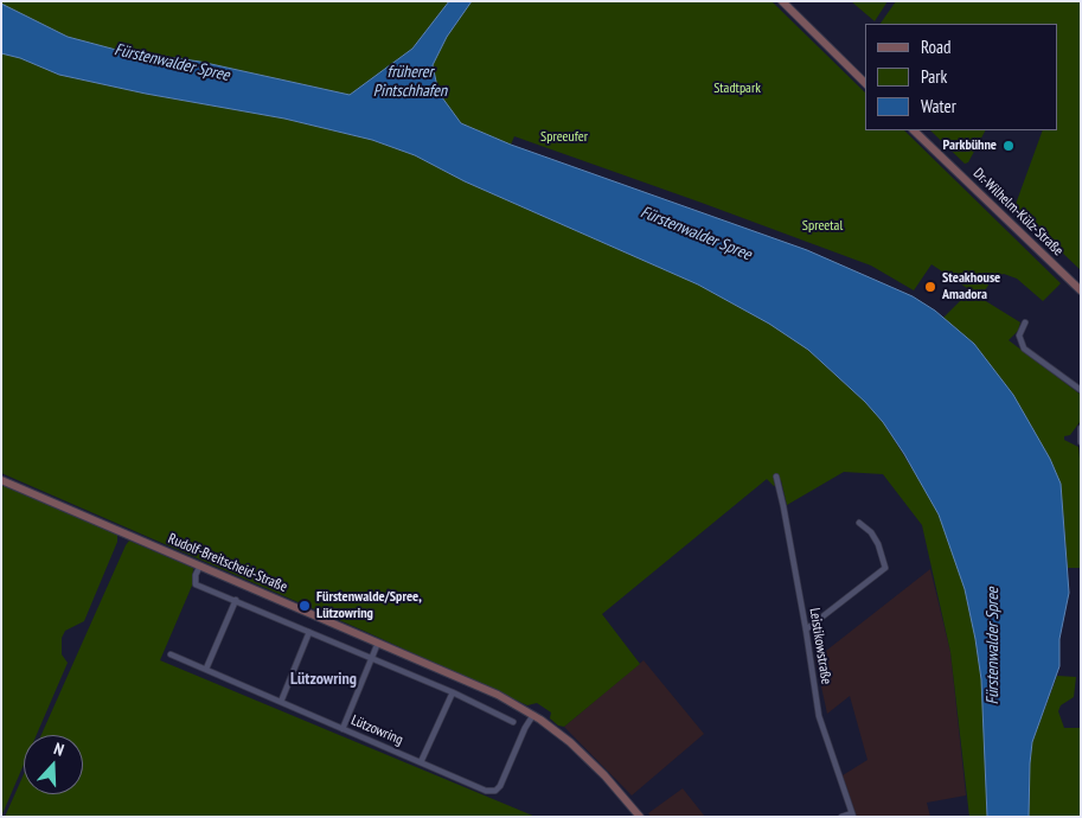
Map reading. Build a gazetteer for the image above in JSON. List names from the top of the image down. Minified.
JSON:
{"streets":{"main road":["Dr.-Wilhelm-Külz-Straße","Rudolf-Breitscheid-Straße"],"street":["Leistikowstraße","Lützowring"]},"crossings":[["Rudolf-Breitscheid-Straße","Lützowring"]],"districts":["Lützowring"],"water":["Fürstenwalder Spree","früherer Pintschhafen"],"parks":["Stadtpark","Spreeufer","Spreetal"],"places":["Parkbühne","Steakhouse Amadora","Fürstenwalde/Spree, Lützowring"],"legend":["Road","Park","Water"],"north":"top"}
